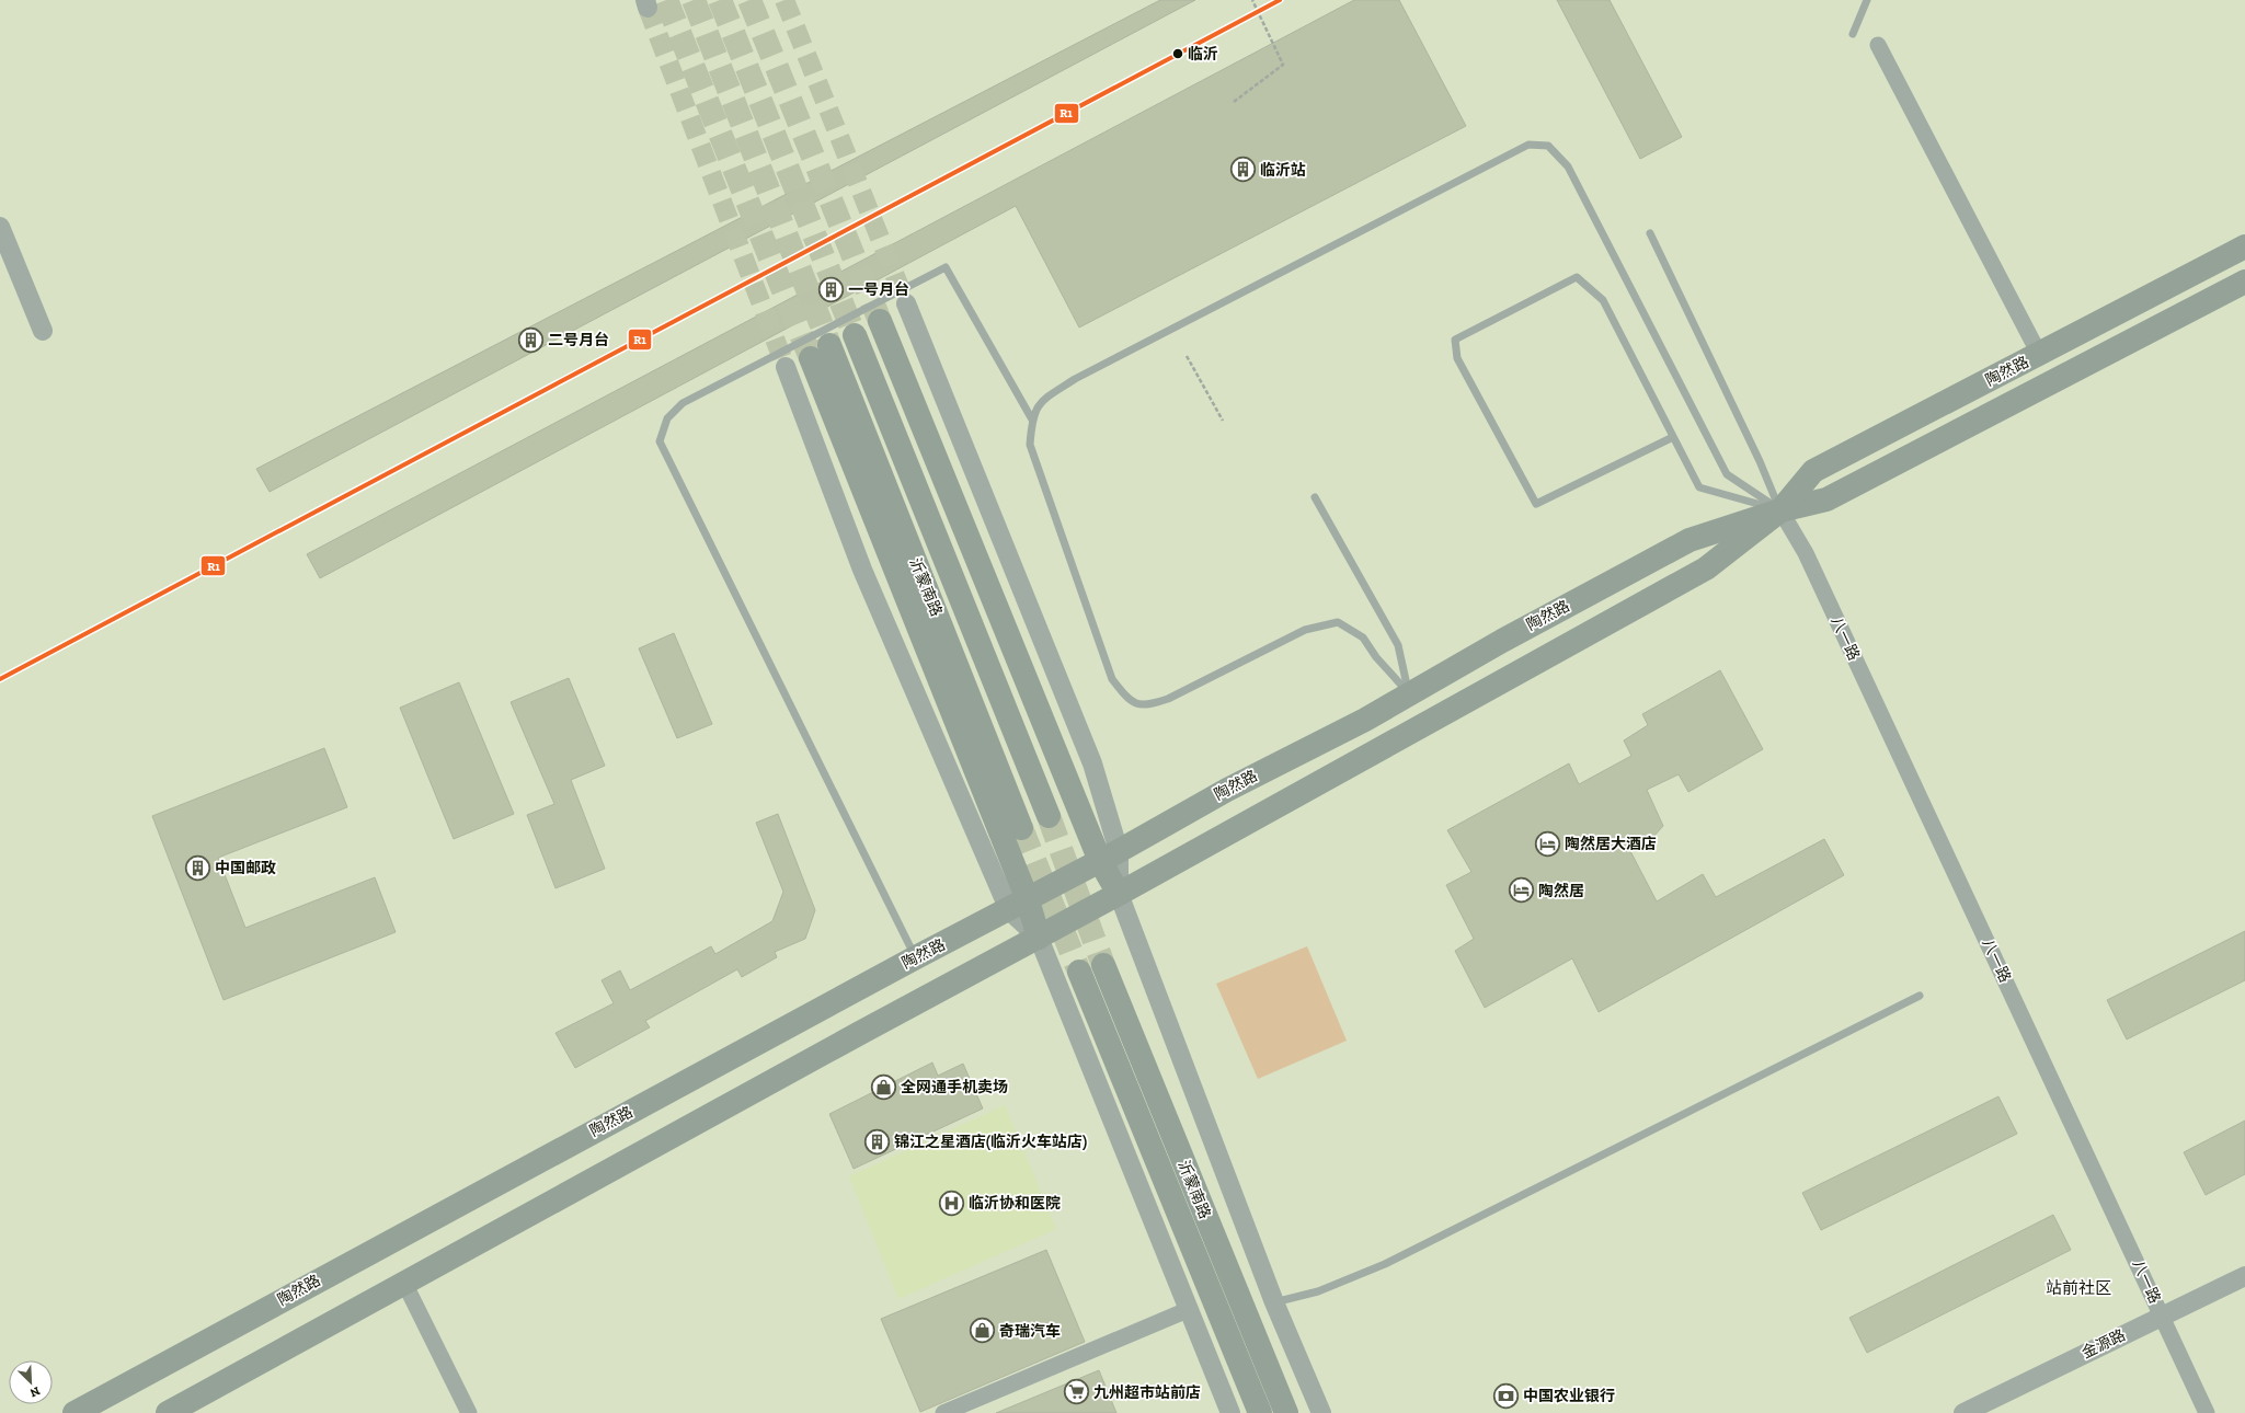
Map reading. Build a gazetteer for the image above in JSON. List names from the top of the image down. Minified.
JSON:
{"streets":{"main road":["陶然路","沂蒙南路"],"street":["八一路","金源路"]},"crossings":[["陶然路","八一路"],["八一路","金源路"]],"districts":["站前社区"],"places":{"other":["临沂"],"building":["临沂站","一号月台","二号月台","中国邮政","锦江之星酒店(临沂火车站店)"],"hotel":["陶然居大酒店","陶然居"],"shop":["全网通手机卖场","奇瑞汽车"],"hospital":["临沂协和医院"],"supermarket":["九州超市站前店"],"bank":["中国农业银行"]},"lines":["transit line R1"],"north":"bottom right"}
